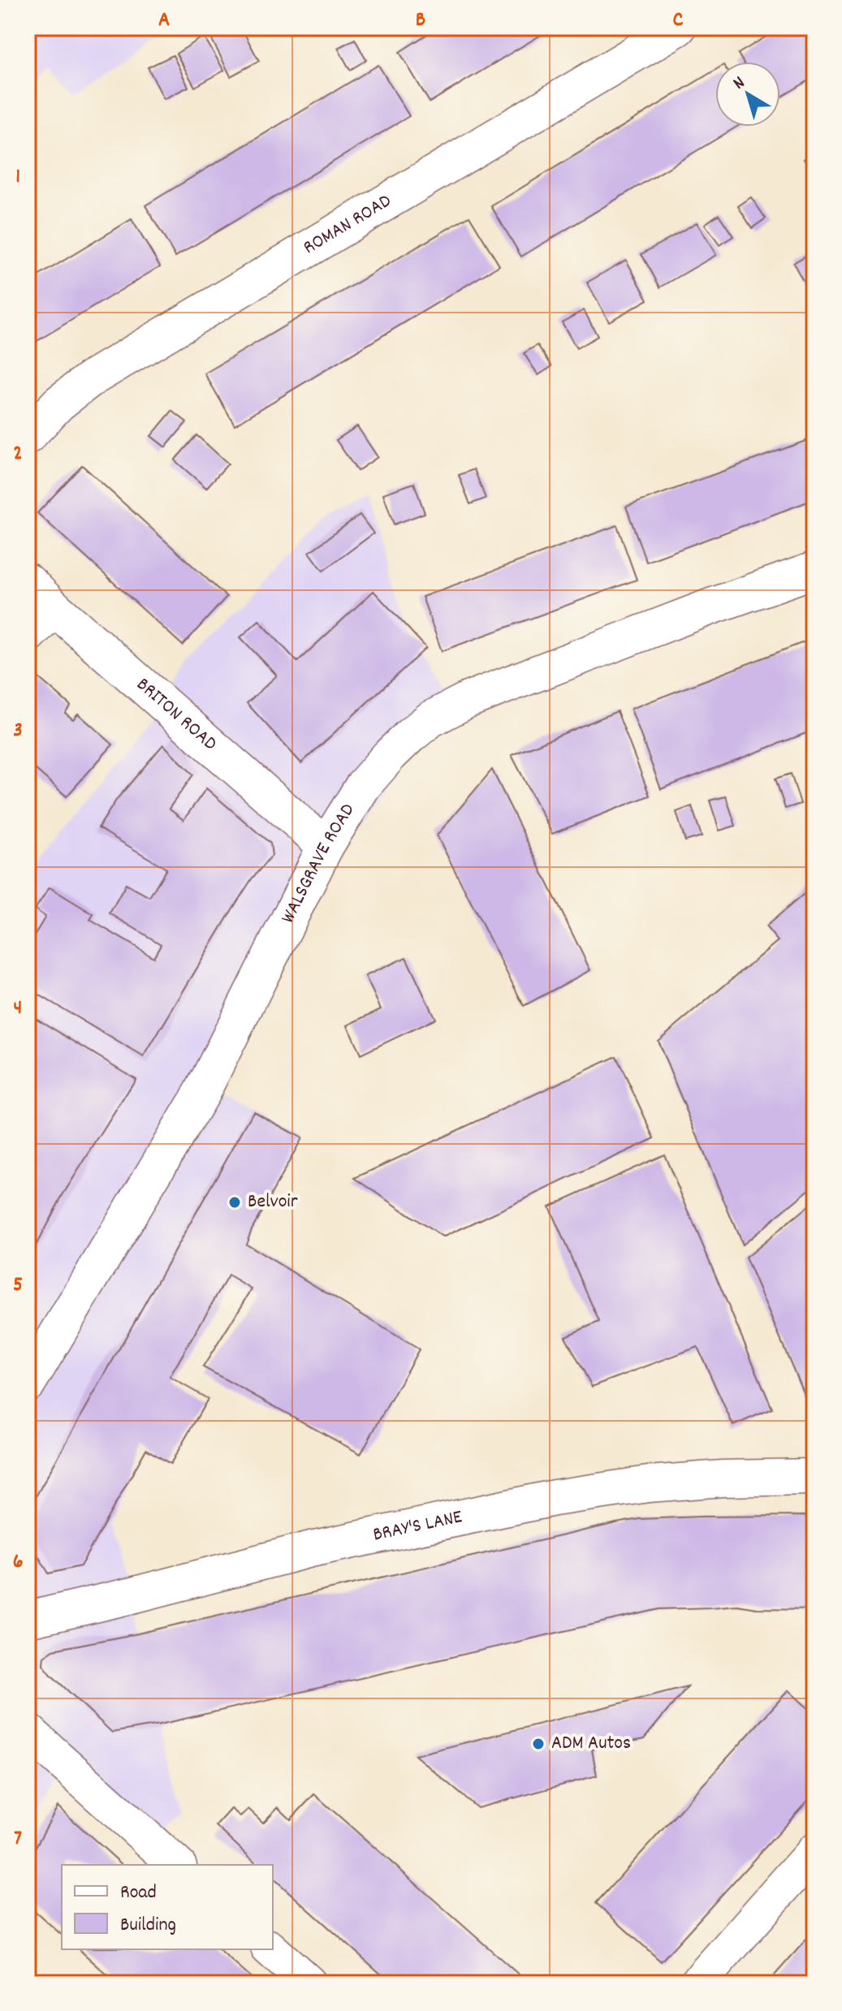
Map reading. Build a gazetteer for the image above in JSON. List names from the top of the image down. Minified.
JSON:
{"streets":{"main road":["ROMAN ROAD","BRITON ROAD","WALSGRAVE ROAD","BRAY'S LANE"]},"crossings":[["BRITON ROAD","WALSGRAVE ROAD"]],"places":["Belvoir","ADM Autos"],"legend":["Road","Building"],"north":"top left","grid":{"columns":["A","B","C"],"rows":["1","2","3","4","5","6","7"]}}
